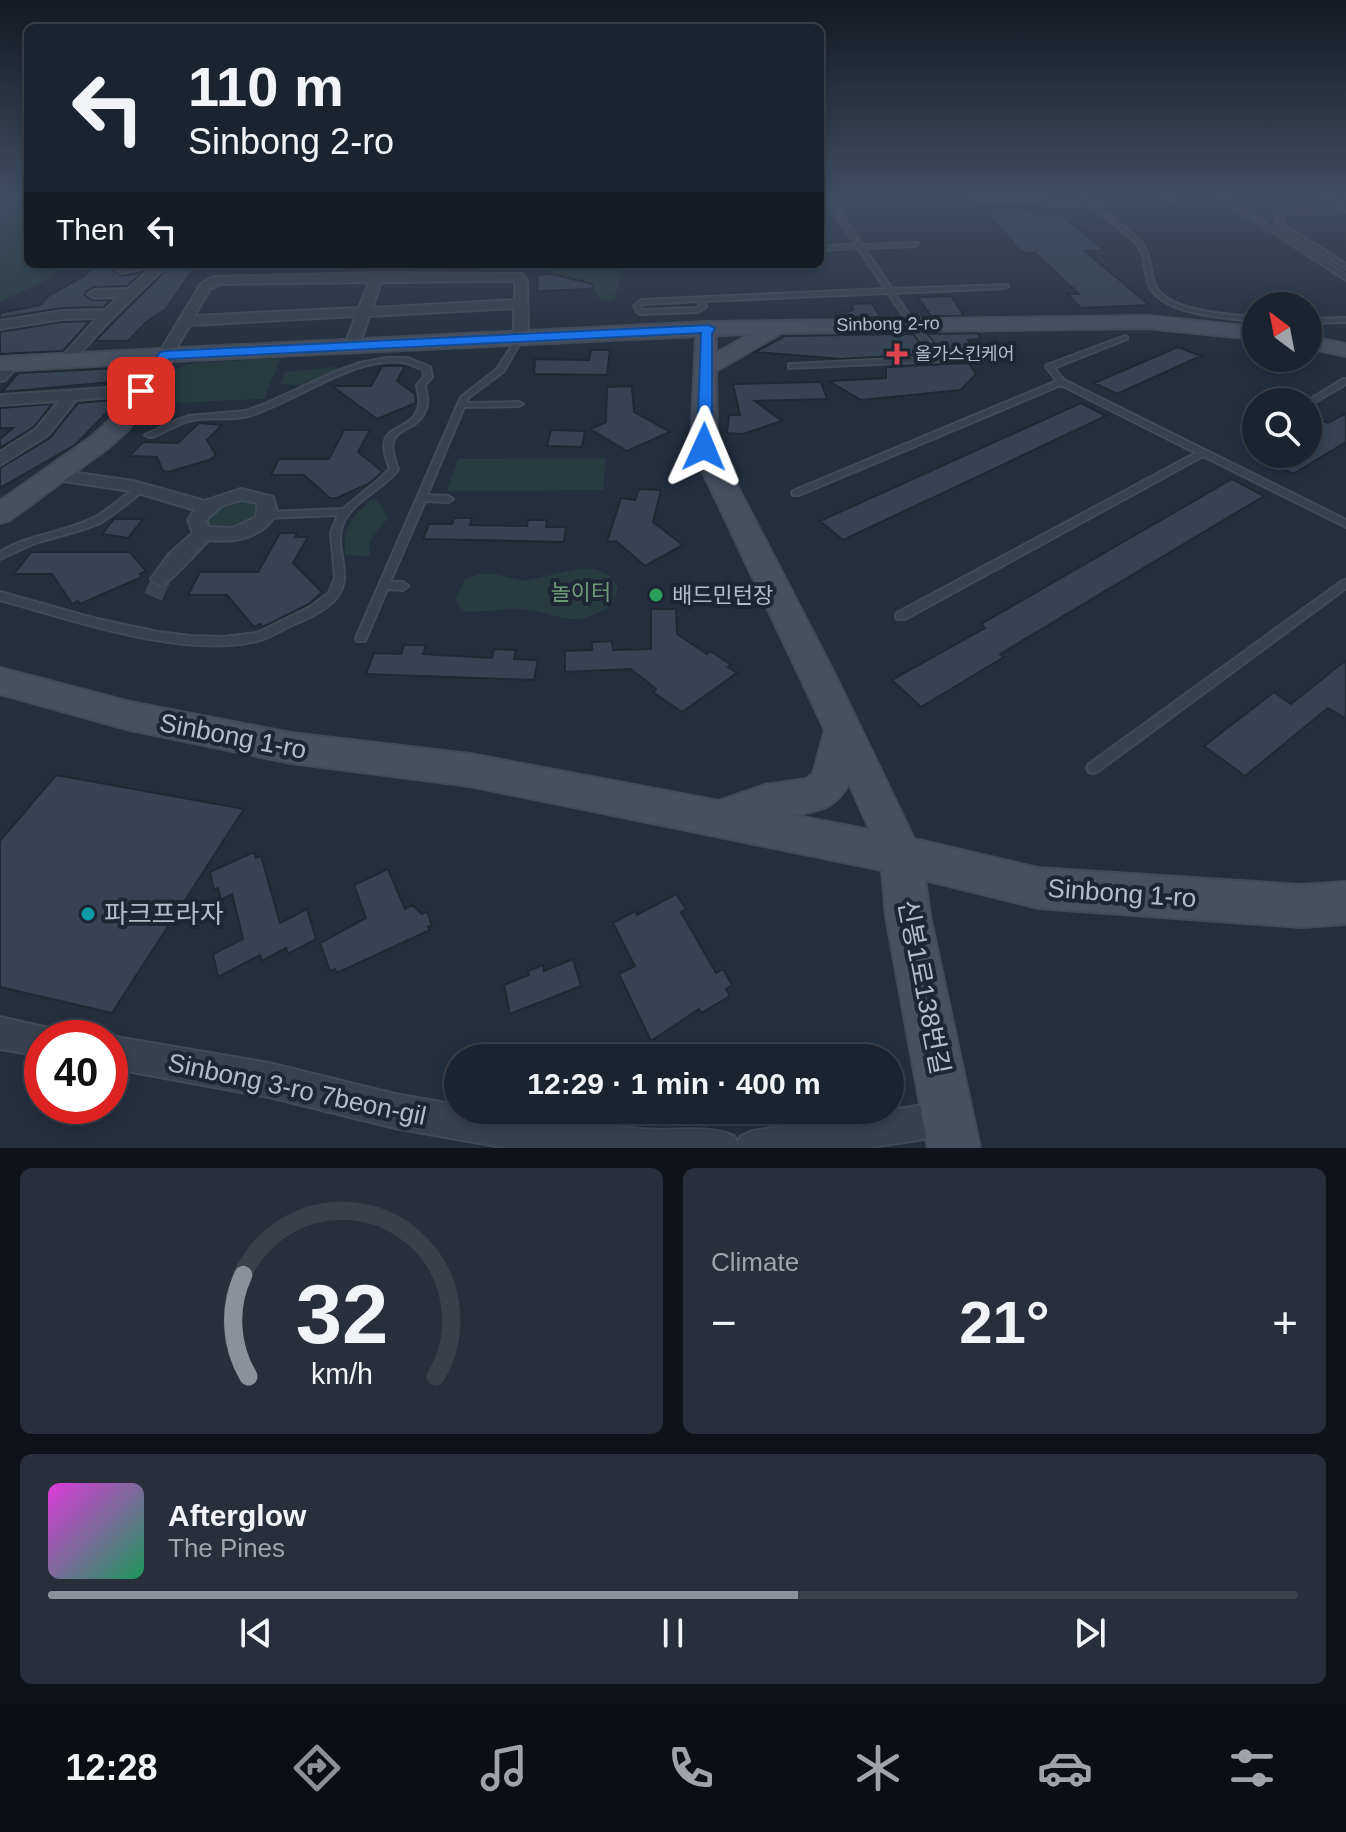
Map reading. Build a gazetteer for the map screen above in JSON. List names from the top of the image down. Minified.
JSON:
{"streets":{"street":["Sinbong 2-ro","Sinbong 1-ro","신봉1로138번길","Sinbong 3-ro 7beon-gil"]},"crossings":[["Sinbong 2-ro","신봉1로138번길"],["Sinbong 1-ro","신봉1로138번길"]],"parks":["놀이터"],"places":{"health":["올가스킨케어"],"other":["배드민턴장","파크프라자"]},"north":"top left","page":{"turn":["110 m","Sinbong 2-ro"],"then":"Then","limit":"40","trip":"12:29 · 1 min · 400 m","tile":"Climate","heat":["−","21°","+"],"song":["Afterglow","The Pines"],"tabs":"12:28","gauge":["32","km/h"]}}
